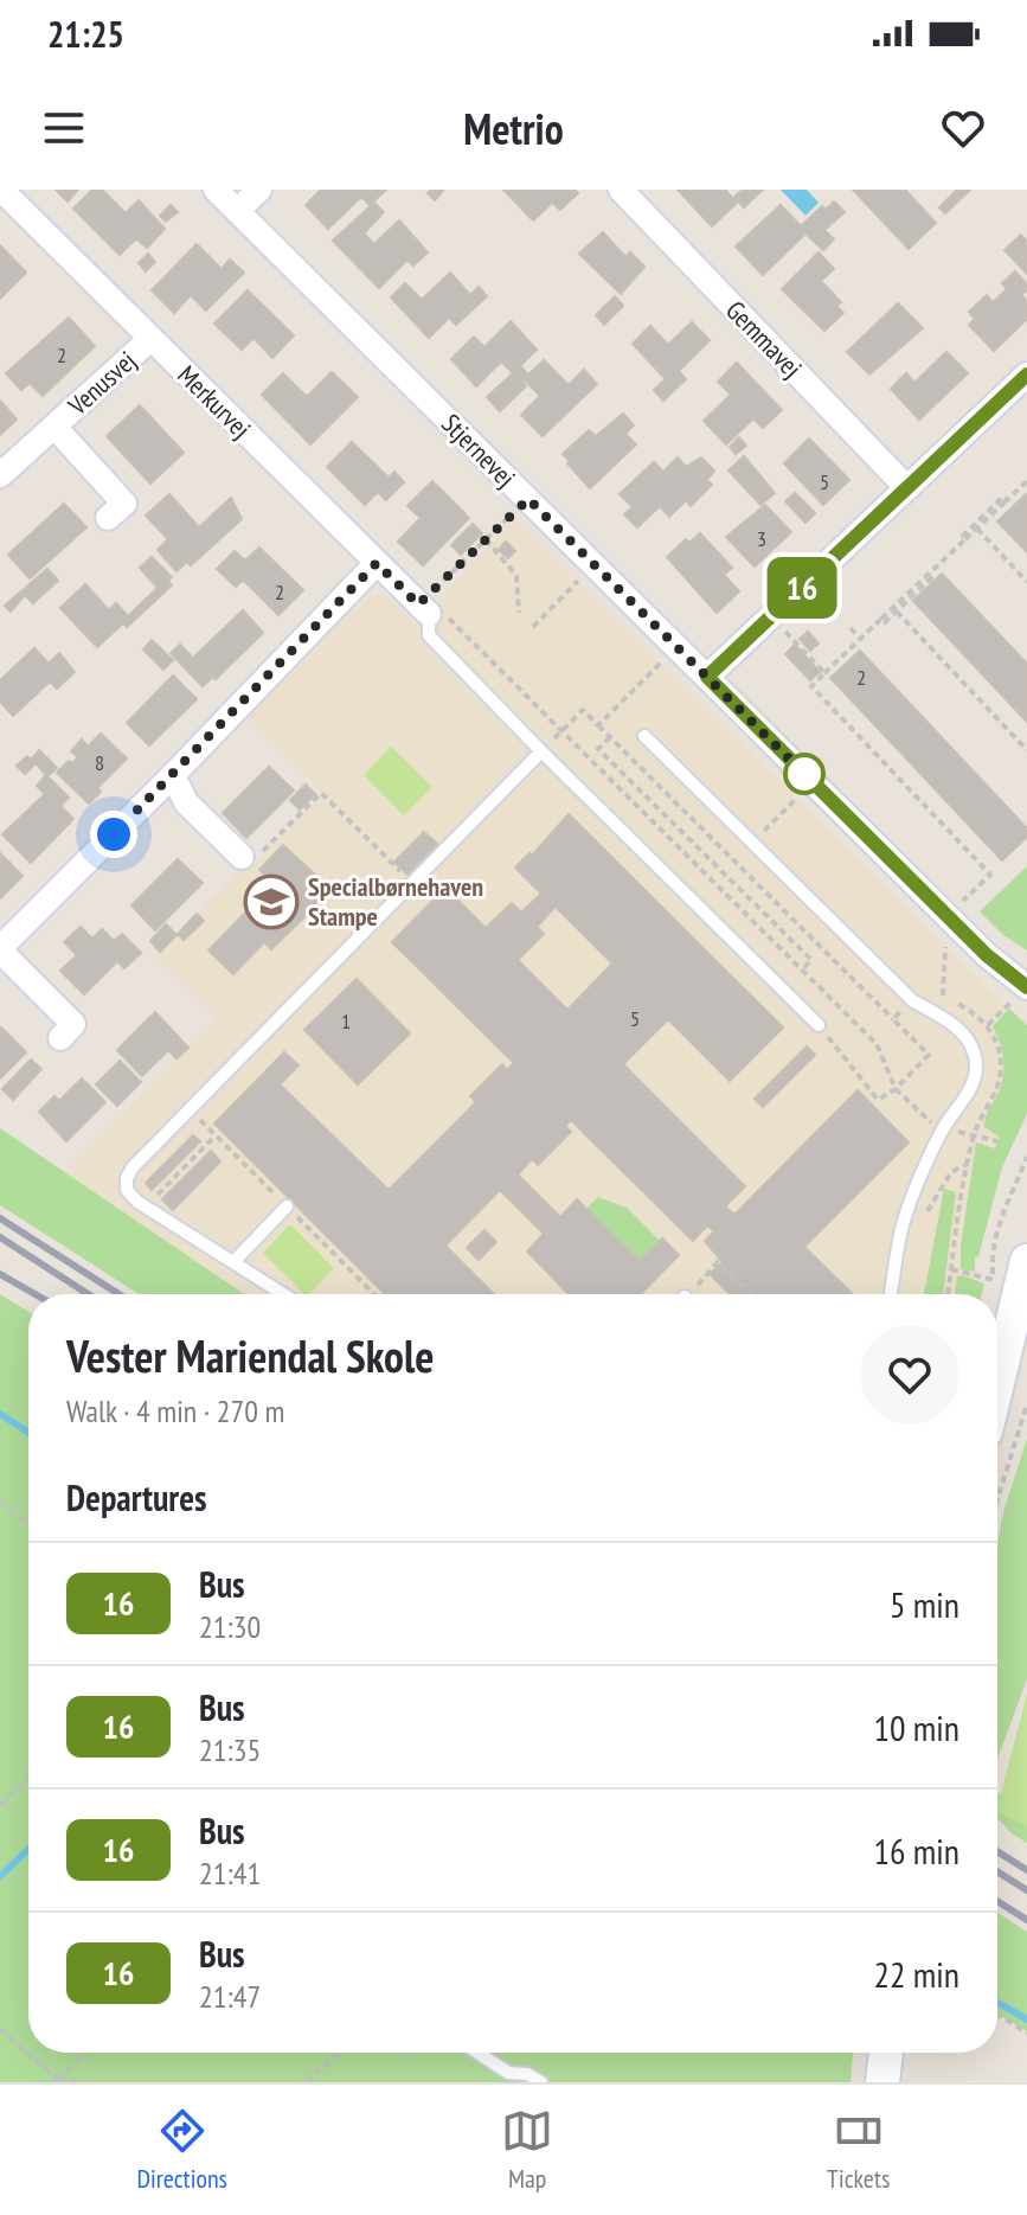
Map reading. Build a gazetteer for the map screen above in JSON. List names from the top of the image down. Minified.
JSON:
{"streets":{"street":["Gemmavej","Venusvej","Merkurvej","Stjernevej"]},"crossings":[["Venusvej","Merkurvej"]],"places":{"school or university":["Specialbørnehaven Stampe"]},"lines":["bus line 16"],"house_numbers":["2","5","3","2","2","8","5","1"],"page":{"status":"21:25","header":"Metrio","on_map":"16","heading":[["Vester Mariendal Skole","Walk · 4 min · 270 m"],"Departures"],"list":[{"mark":"16","name":"Bus","note":"21:30","value":"5 min"},{"mark":"16","name":"Bus","note":"21:35","value":"10 min"},{"mark":"16","name":"Bus","note":"21:41","value":"16 min"},{"mark":"16","name":"Bus","note":"21:47","value":"22 min"}],"tabs":["Directions","Map","Tickets"]}}
